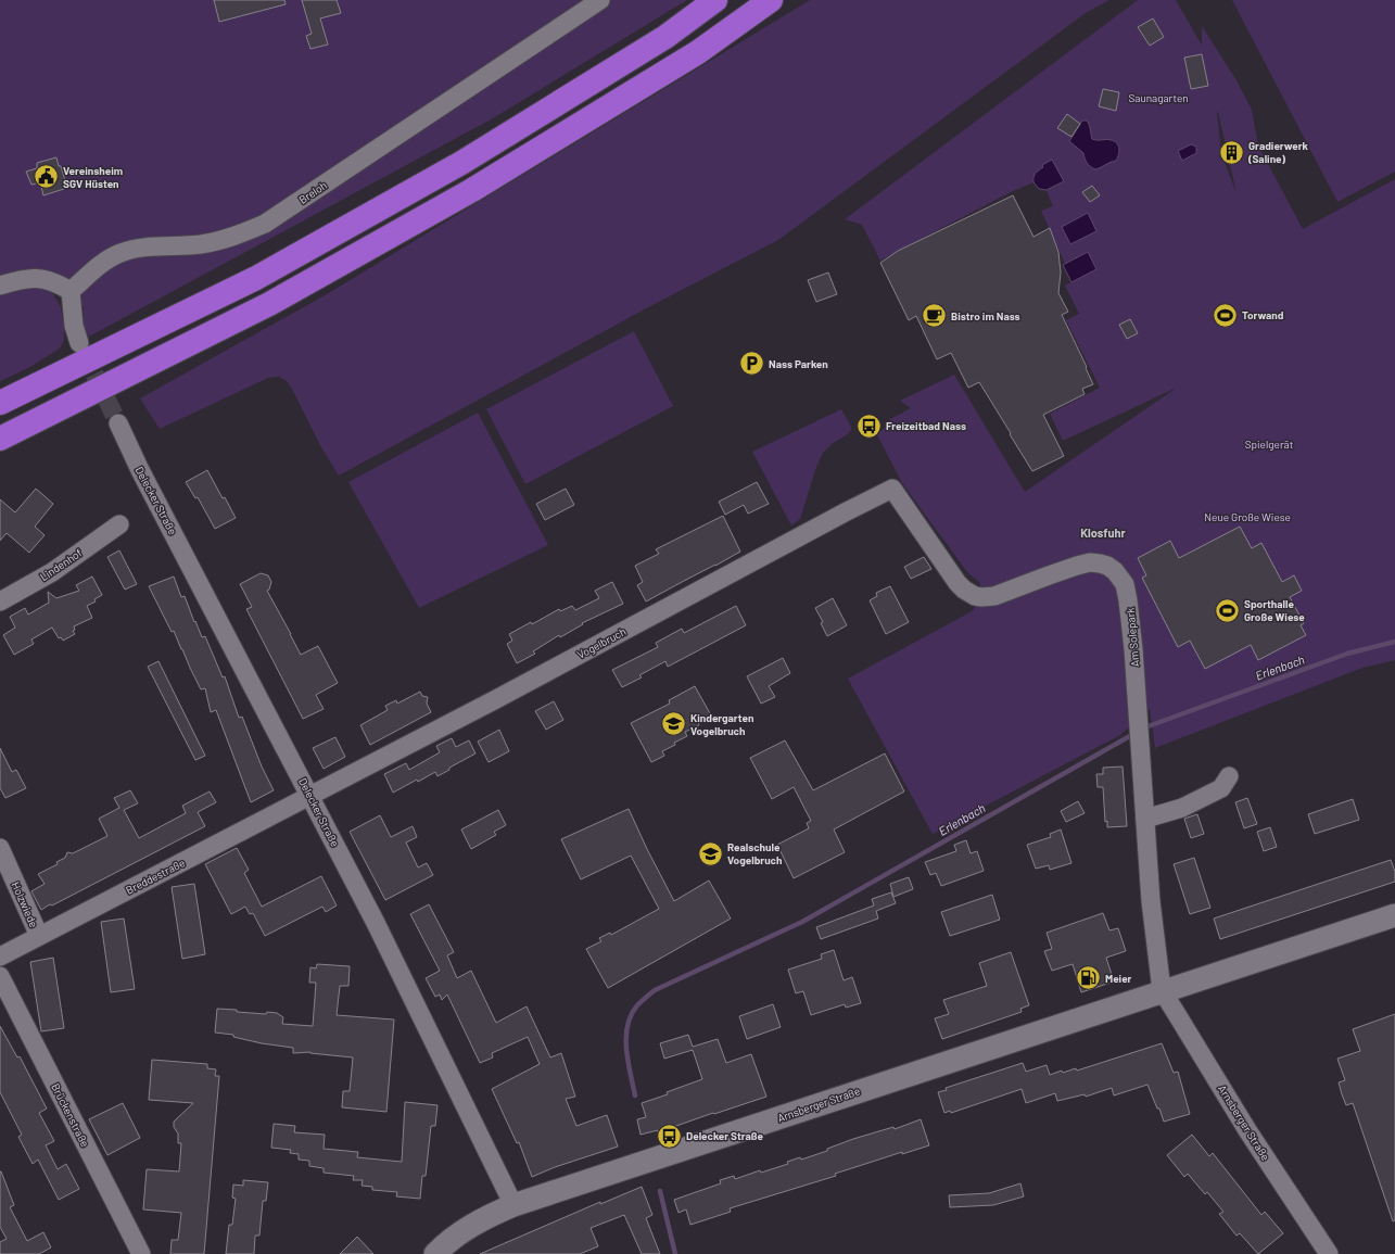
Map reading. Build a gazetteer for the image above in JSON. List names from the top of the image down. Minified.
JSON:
{"streets":{"street":["Breloh","Delecker Straße","Lindenhof","Am Solepark","Vogelbruch","Breddestraße","Holzwiede","Arnsberger Straße","Brückenstraße"]},"crossings":[["Delecker Straße","Vogelbruch"],["Delecker Straße","Breddestraße"],["Delecker Straße","Arnsberger Straße"],["Am Solepark","Vogelbruch"],["Am Solepark","Arnsberger Straße"],["Vogelbruch","Breddestraße"],["Breddestraße","Holzwiede"]],"districts":["Klosfuhr"],"water":["Erlenbach"],"parks":["Saunagarten","Spielgerät","Neue Große Wiese"],"places":{"building":["Gradierwerk (Saline)"],"public building":["Vereinsheim SGV Hüsten"],"sports":["Torwand","Sporthalle Große Wiese"],"cafe":["Bistro im Nass"],"parking":["Nass Parken"],"bus stop":["Freizeitbad Nass","Delecker Straße"],"school or university":["Kindergarten Vogelbruch","Realschule Vogelbruch"],"fuel station":["Meier"]}}
